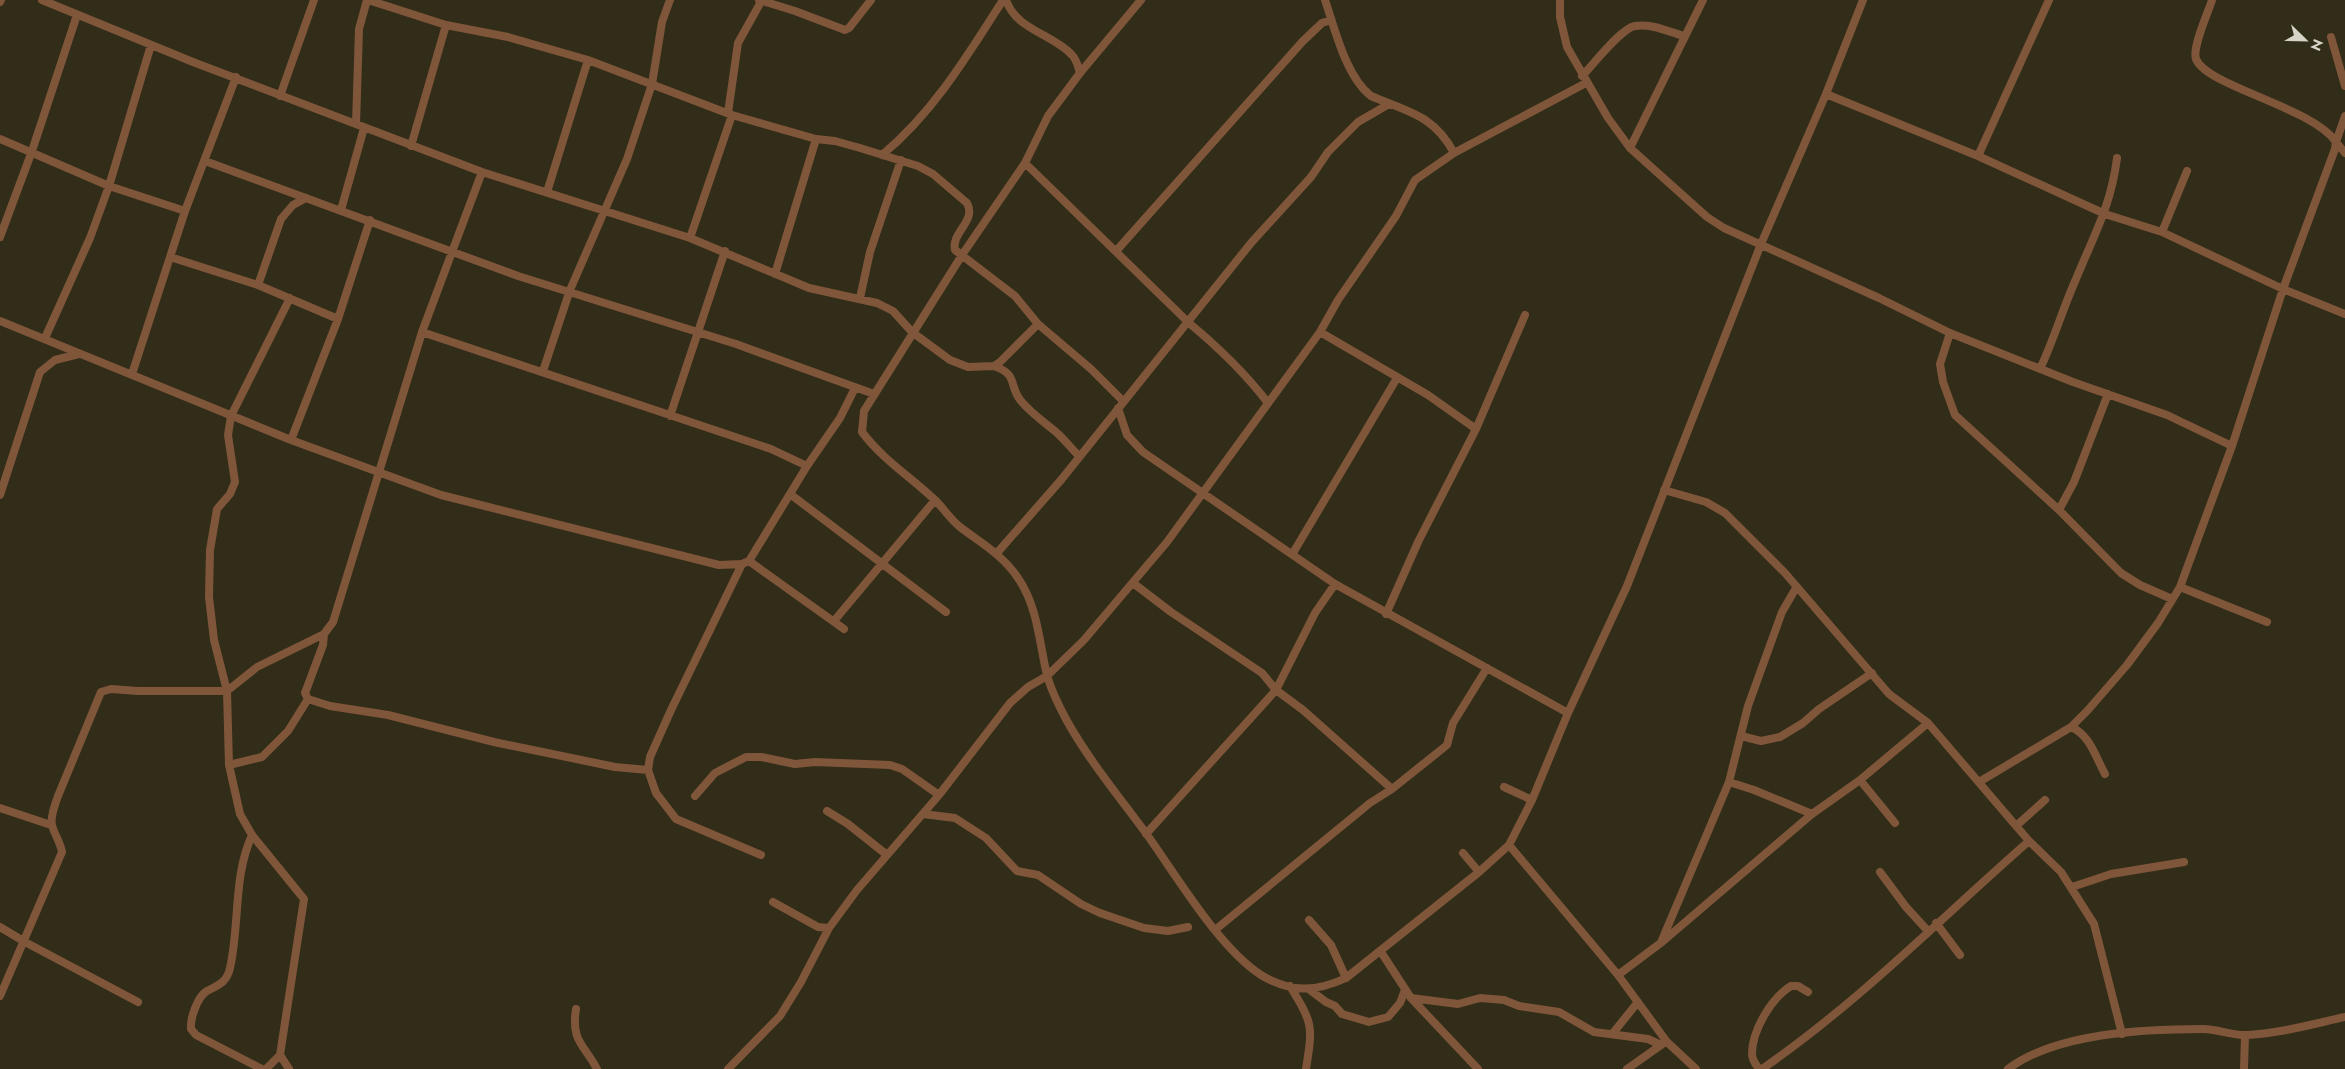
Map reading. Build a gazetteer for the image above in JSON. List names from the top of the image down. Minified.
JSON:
{"north":"bottom right"}
